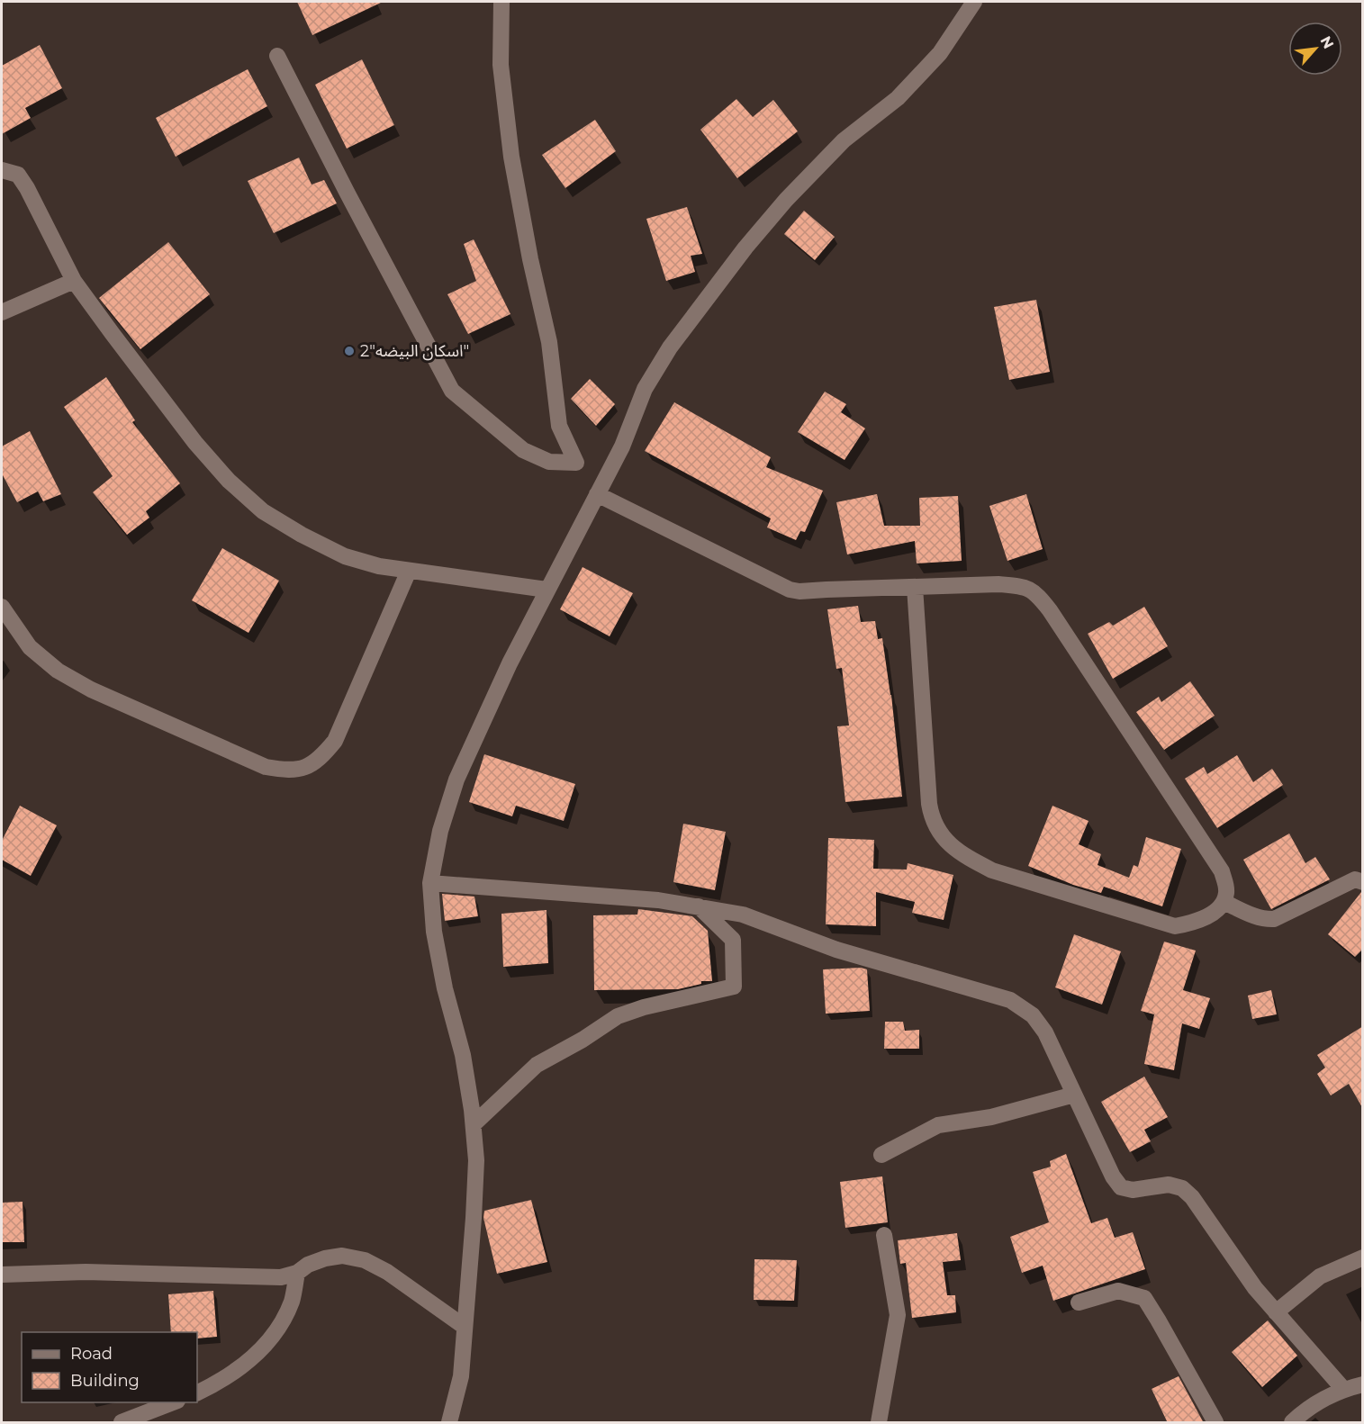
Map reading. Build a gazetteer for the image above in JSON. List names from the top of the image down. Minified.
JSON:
{"places":["اسكان البيضه\"2\""],"legend":["Road","Building"],"north":"top right"}
